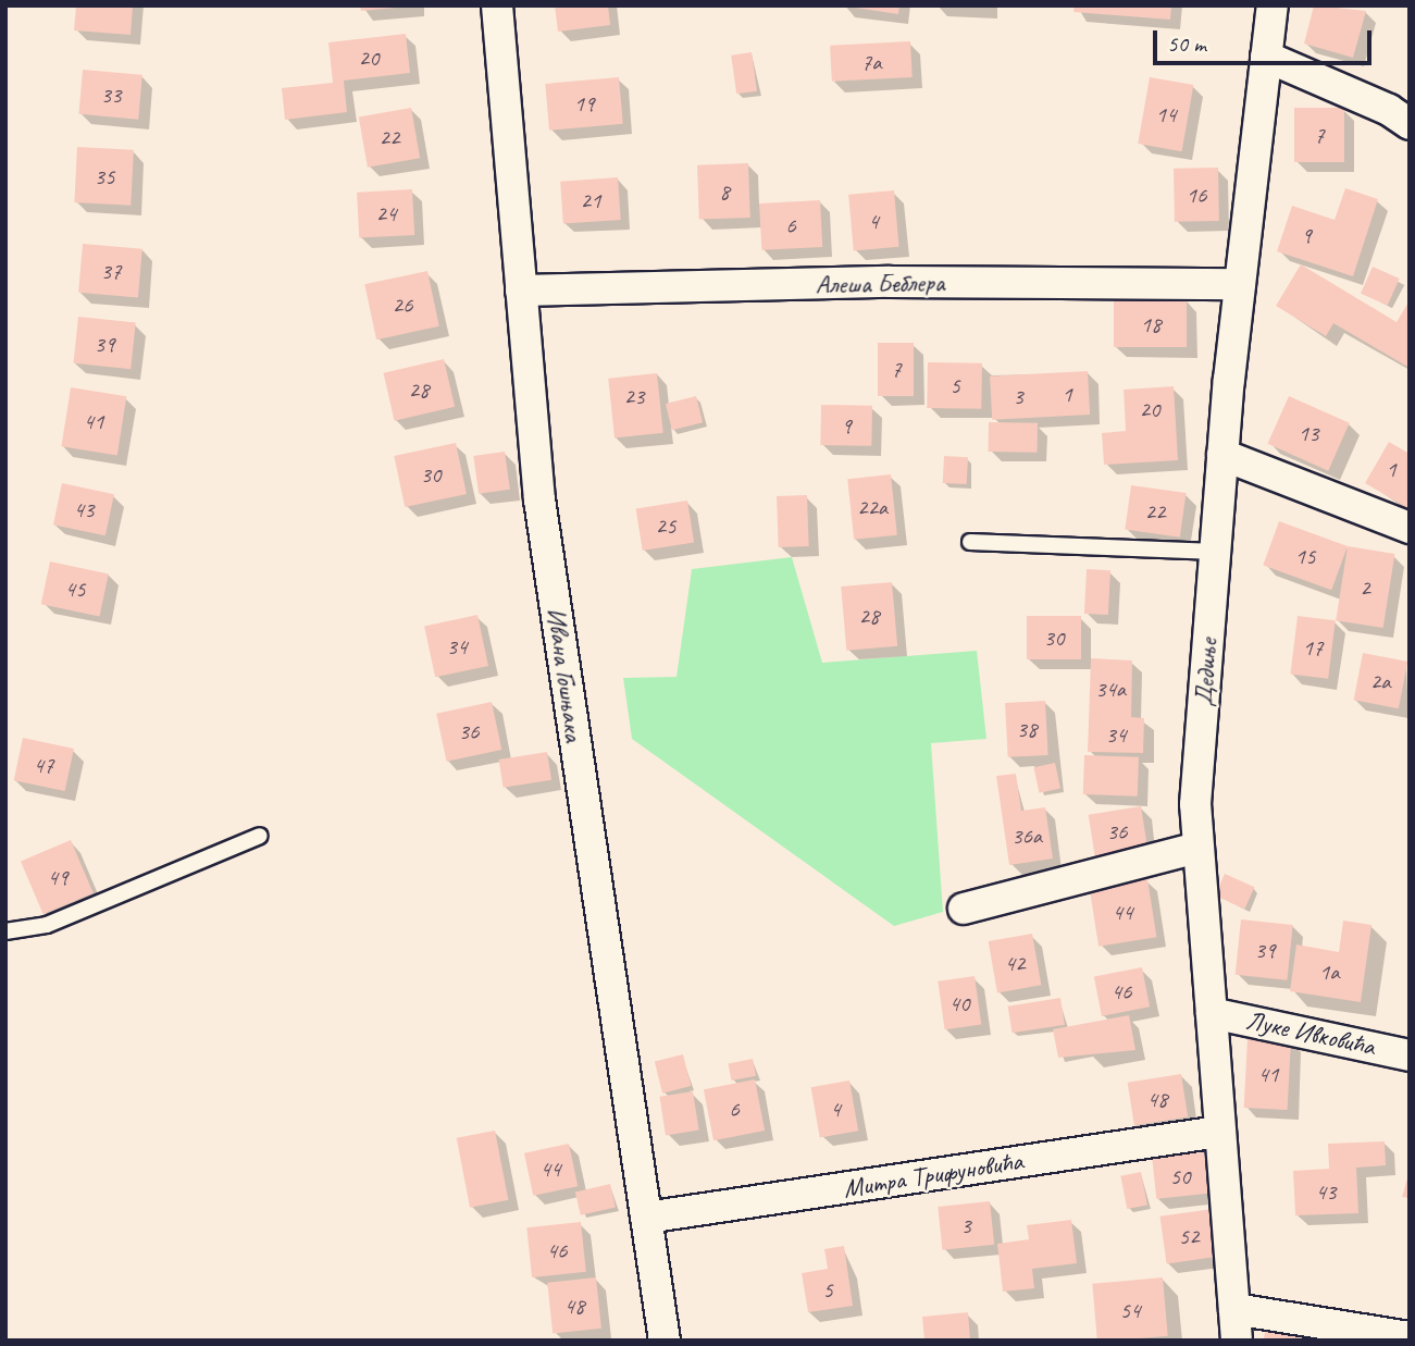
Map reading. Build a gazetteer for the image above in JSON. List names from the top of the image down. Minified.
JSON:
{"streets":{"street":["Алеша Беблера","Дедиње","Ивана Гошњака","Луке Ивковића","Митра Трифуновића"]},"crossings":[["Алеша Беблера","Дедиње"],["Алеша Беблера","Ивана Гошњака"],["Дедиње","Луке Ивковића"],["Дедиње","Митра Трифуновића"],["Ивана Гошњака","Митра Трифуновића"]],"house_numbers":["20","7a","33","19","14","7","22","35","8","16","21","24","4","6","9","37","26","18","39","7","5","28","1","23","3","20","41","9","13","1","30","22a","43","22","25","15","2","45","28","30","34","17","2a","34a","38","36","34","47","36","36a","49","44","39","42","1a","46","40","41","48","6","4","44","50","43","3","52","46","5","48","54"],"scale_bar":"50 m"}
